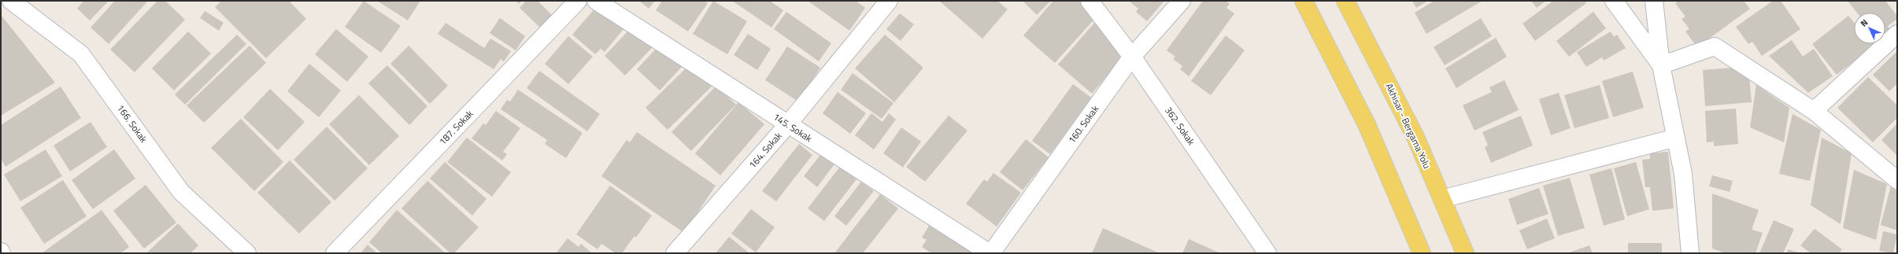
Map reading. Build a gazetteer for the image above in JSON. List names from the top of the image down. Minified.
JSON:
{"streets":{"main road":["Akhisar - Bergama Yolu"],"street":["166. Sokak","160. Sokak","362. Sokak","187. Sokak","145. Sokak","164. Sokak"]},"crossings":[["160. Sokak","362. Sokak"],["160. Sokak","145. Sokak"],["145. Sokak","164. Sokak"]],"north":"top left"}
